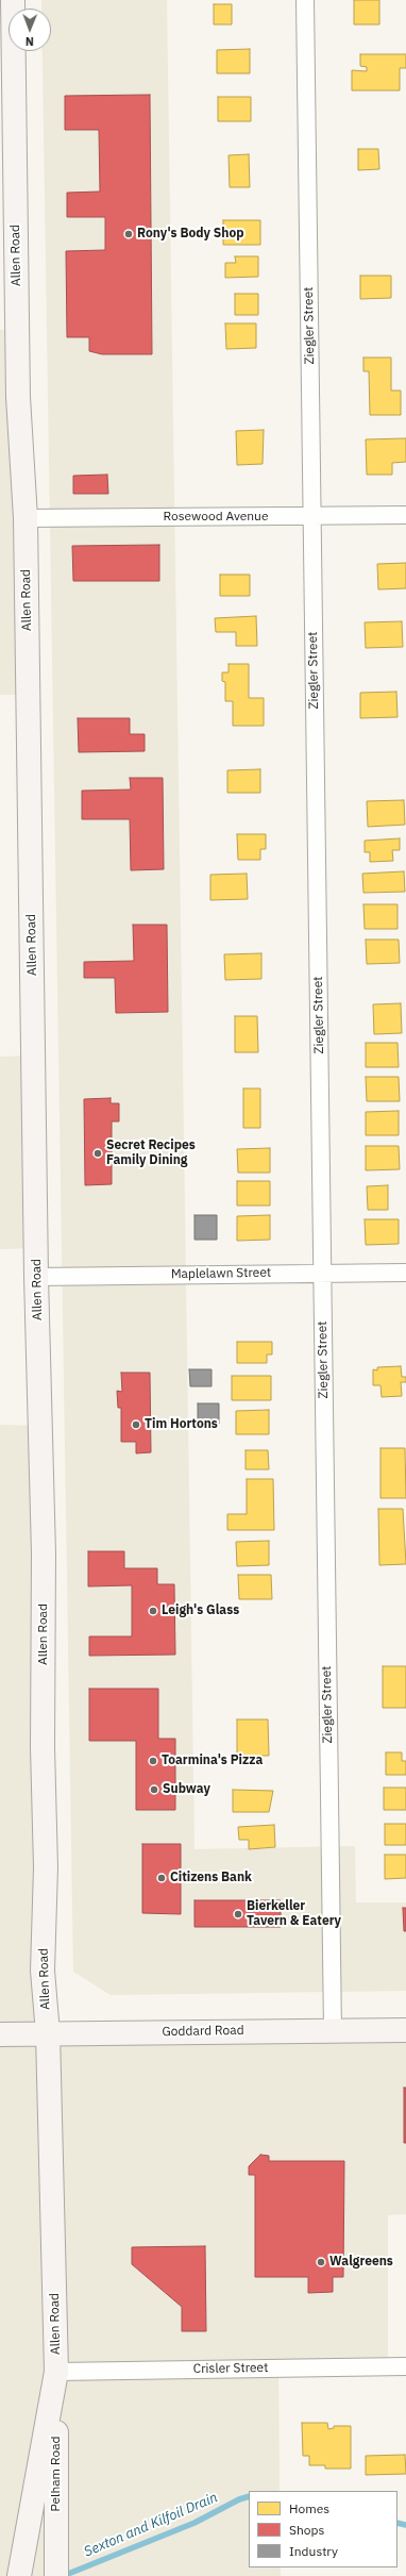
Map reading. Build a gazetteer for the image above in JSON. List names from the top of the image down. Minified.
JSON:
{"streets":{"main road":["Allen Road","Goddard Road","Pelham Road"],"street":["Ziegler Street","Rosewood Avenue","Maplelawn Street","Crisler Street"]},"crossings":[["Allen Road","Rosewood Avenue"],["Allen Road","Maplelawn Street"],["Allen Road","Goddard Road"],["Allen Road","Crisler Street"],["Allen Road","Pelham Road"],["Ziegler Street","Rosewood Avenue"],["Ziegler Street","Maplelawn Street"],["Ziegler Street","Goddard Road"],["Crisler Street","Pelham Road"]],"water":["Sexton and Kilfoil Drain"],"places":["Rony's Body Shop","Secret Recipes Family Dining","Tim Hortons","Leigh's Glass","Toarmina's Pizza","Subway","Citizens Bank","Bierkeller Tavern & Eatery","Walgreens"],"legend":["Homes","Shops","Industry"],"north":"bottom"}
